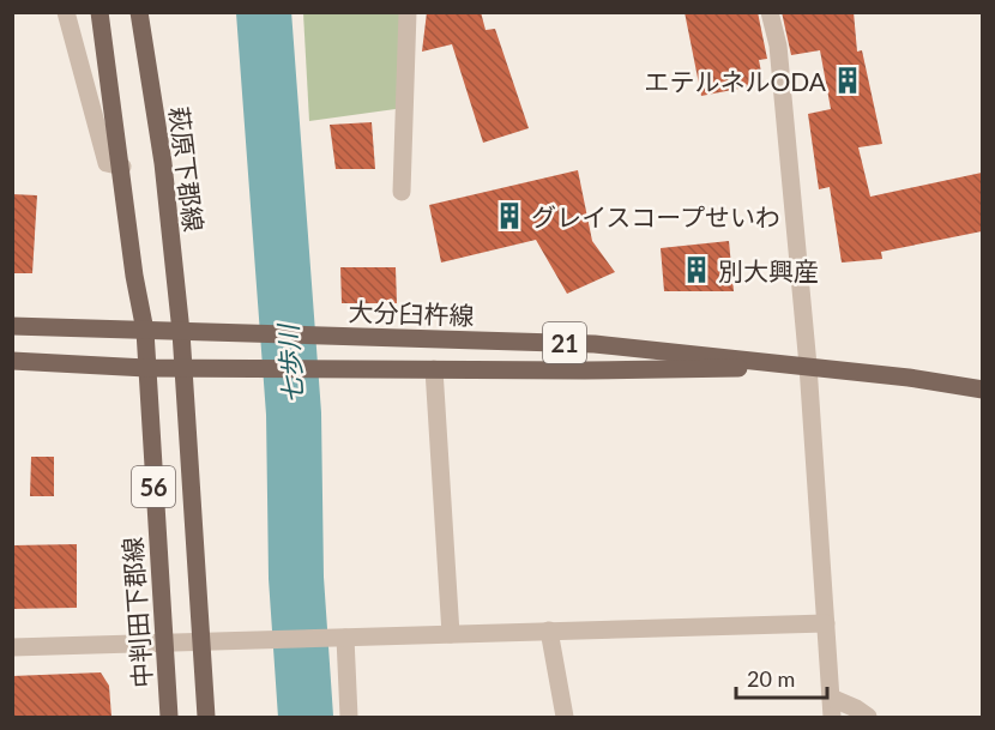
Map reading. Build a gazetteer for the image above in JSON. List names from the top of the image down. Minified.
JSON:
{"streets":{"main road":["萩原下郡線","大分臼杵線","21","56","中判田下郡線"]},"crossings":[["萩原下郡線","大分臼杵線"],["萩原下郡線","56"],["大分臼杵線","56"],["大分臼杵線","中判田下郡線"]],"water":["七歩川"],"places":{"building":["エテルネルODA","グレイスコープせいわ","別大興産"]},"scale_bar":"20 m"}
